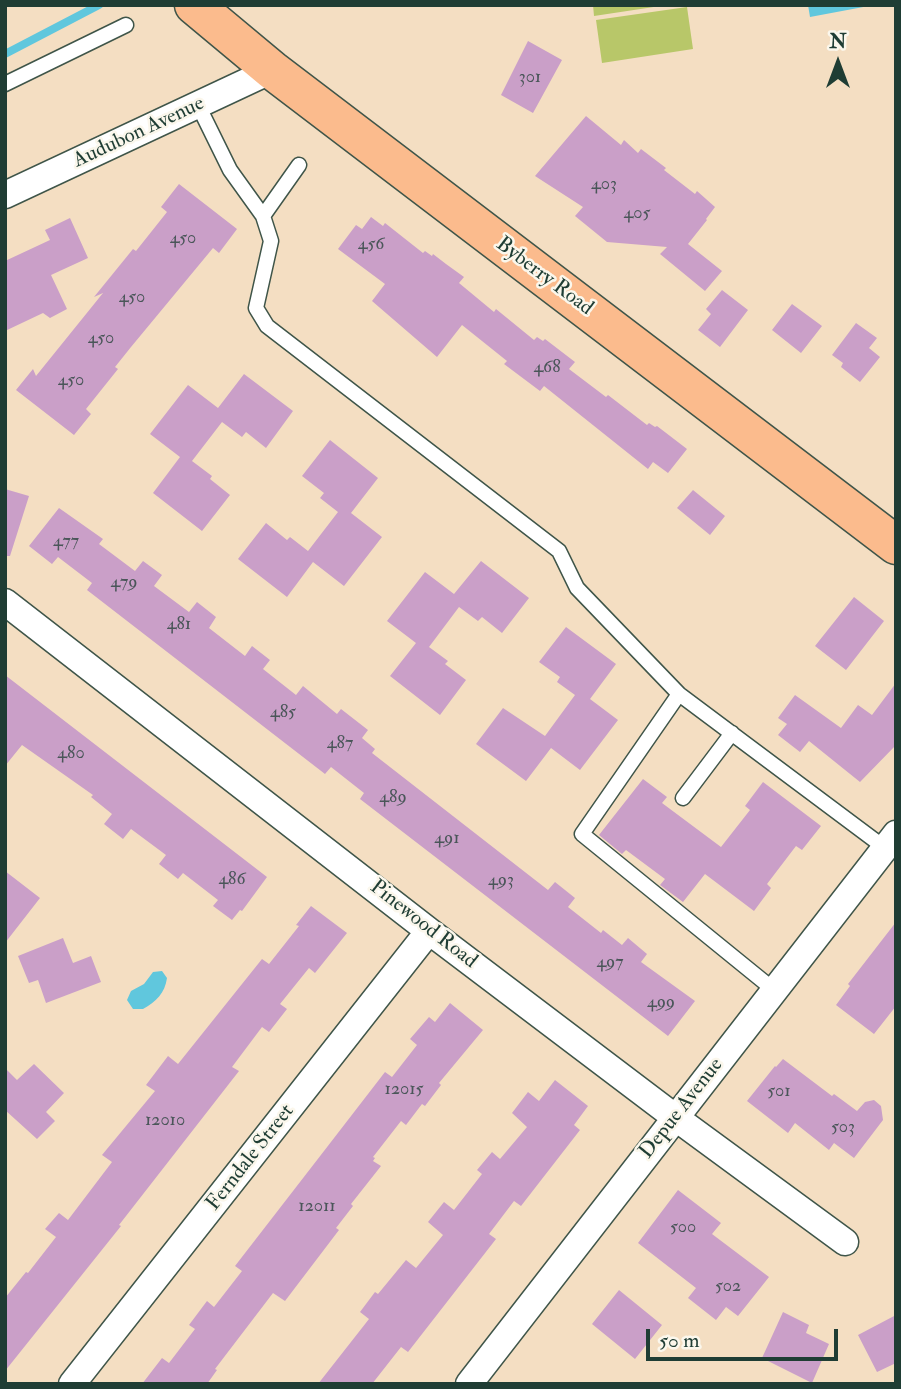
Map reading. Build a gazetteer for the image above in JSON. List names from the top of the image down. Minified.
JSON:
{"streets":{"main road":["Byberry Road"],"street":["Audubon Avenue","Pinewood Road","Depue Avenue","Ferndale Street"]},"crossings":[["Audubon Avenue","Byberry Road"],["Pinewood Road","Depue Avenue"],["Pinewood Road","Ferndale Street"]],"house_numbers":["301","403","405","450","456","450","450","468","450","477","479","481","485","487","480","489","491","486","493","497","499","12015","501","12010","503","12011","500","502"],"scale_bar":"50 m","north":"top"}
